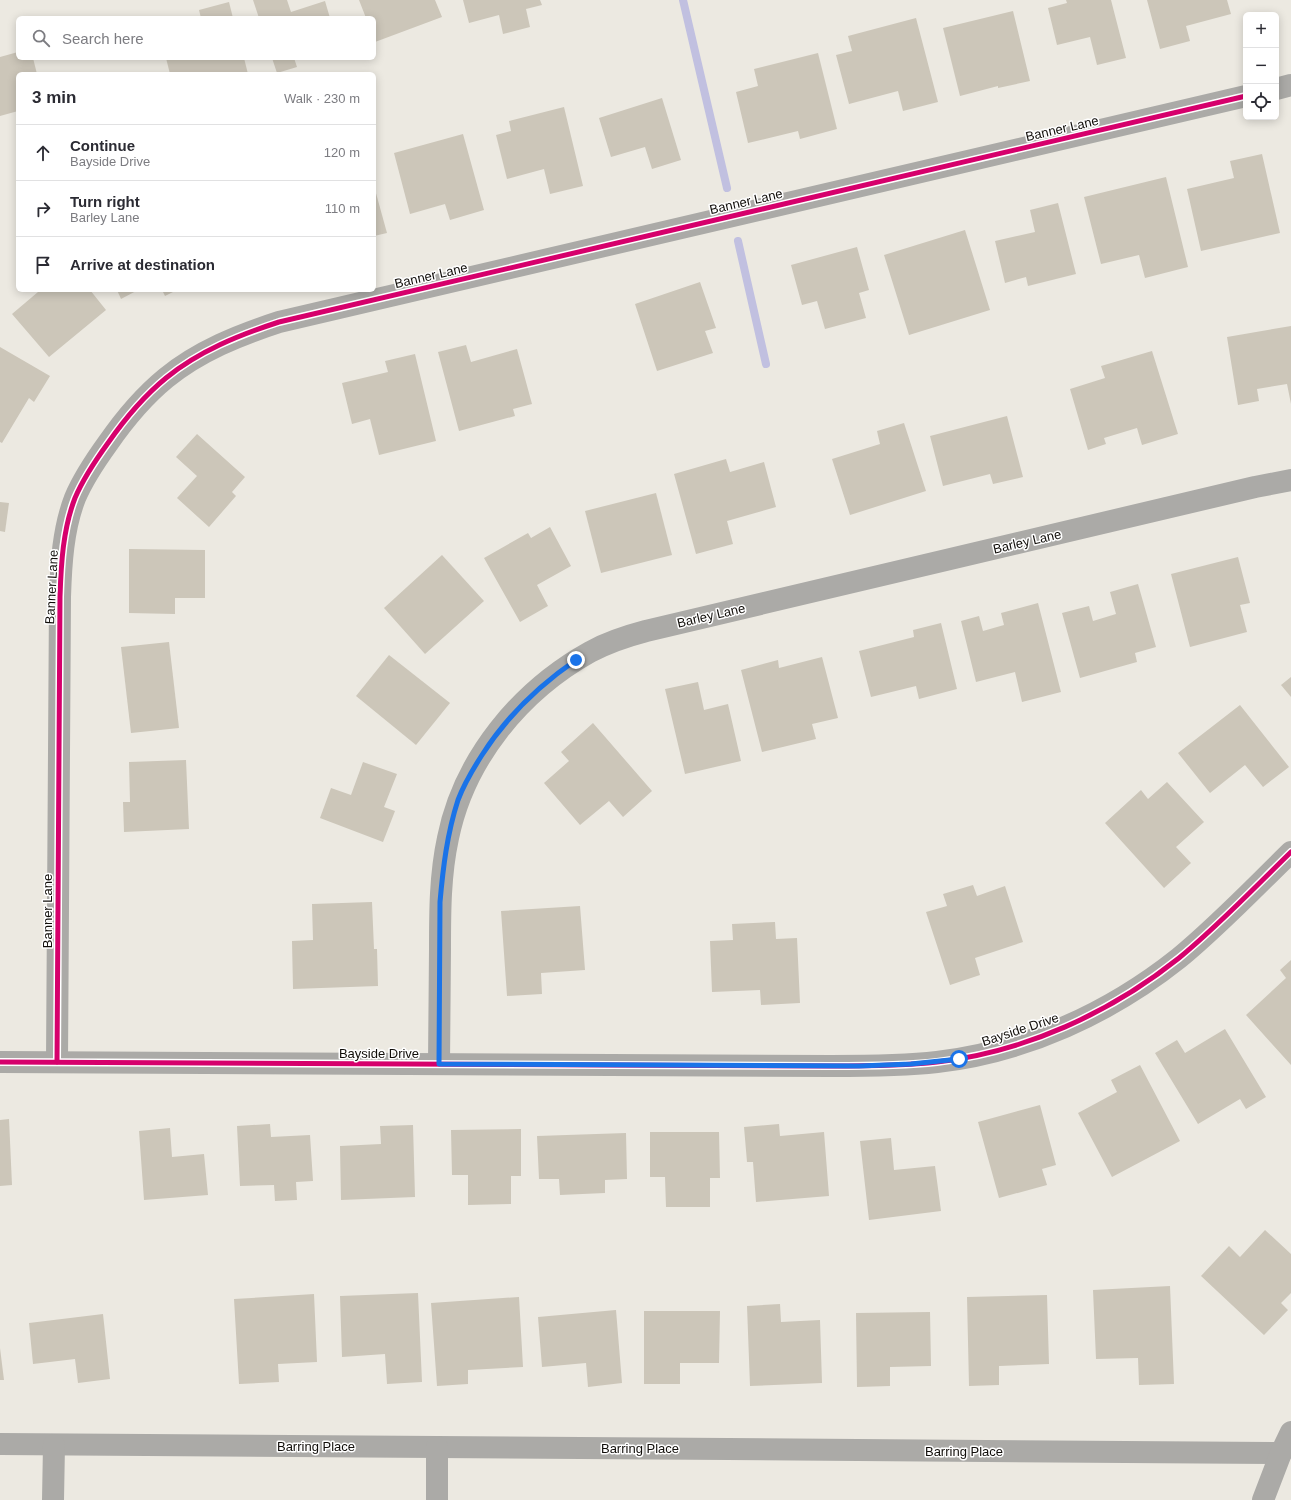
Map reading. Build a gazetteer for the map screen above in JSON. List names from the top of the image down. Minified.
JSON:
{"streets":{"street":["Banner Lane","Barley Lane","Bayside Drive","Barring Place"]},"crossings":[["Banner Lane","Bayside Drive"],["Barley Lane","Bayside Drive"]],"page":{"map_buttons":["+","−"],"search":"Search here","heading":["3 min","Walk · 230 m"],"list":[["Continue","Bayside Drive","120 m"],["Turn right","Barley Lane","110 m"],"Arrive at destination"]}}
